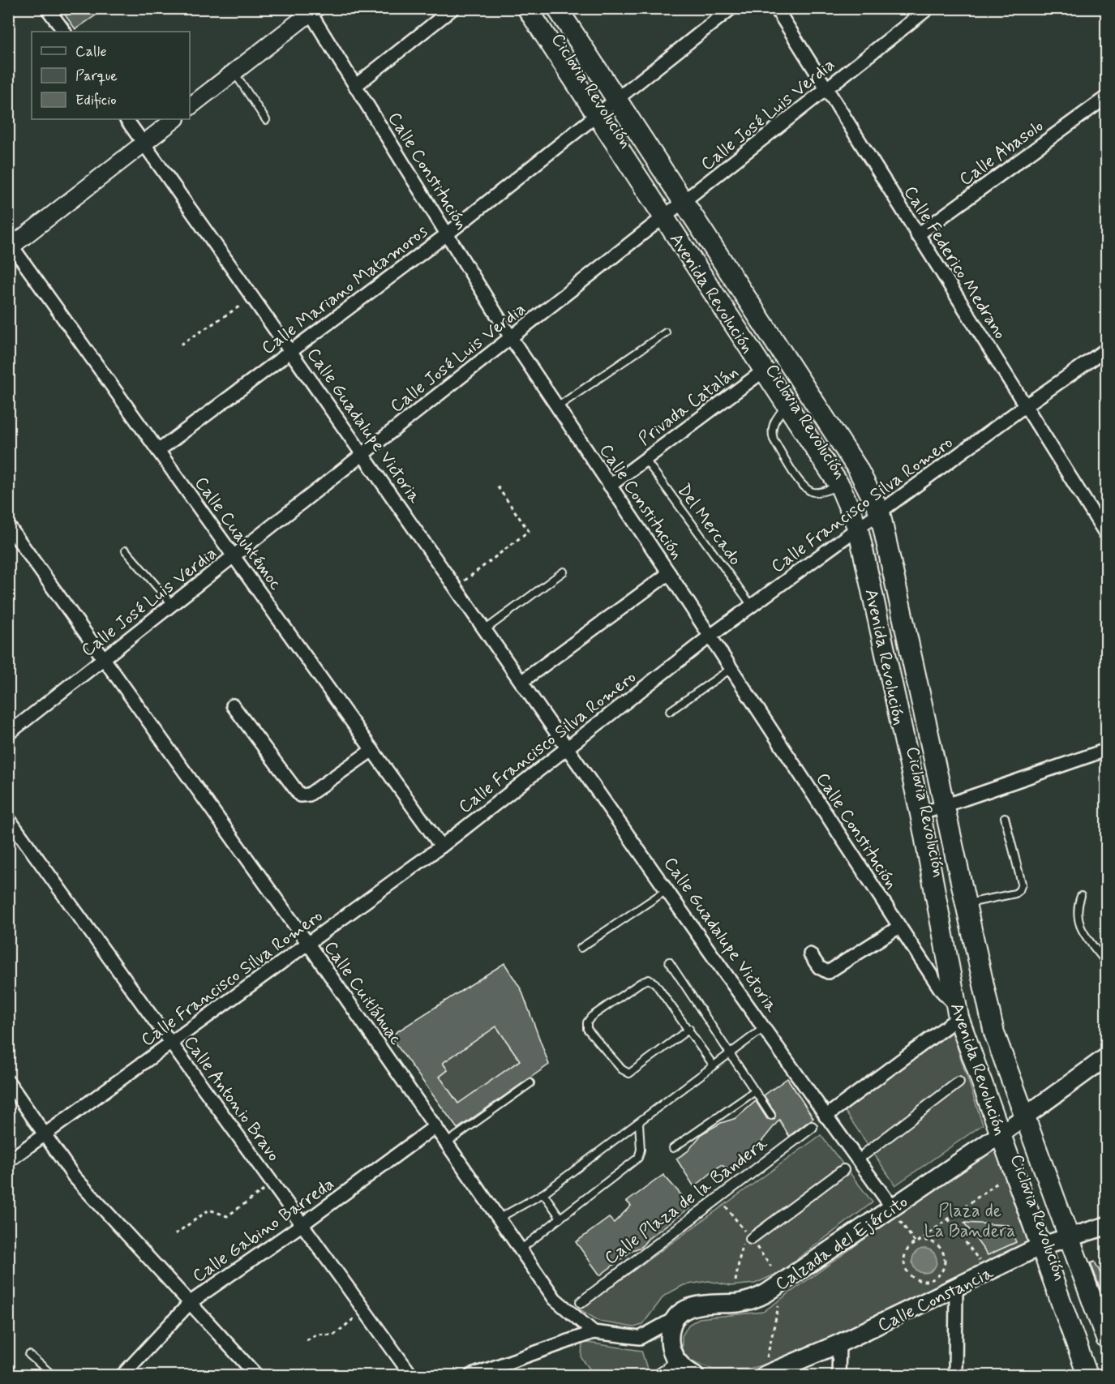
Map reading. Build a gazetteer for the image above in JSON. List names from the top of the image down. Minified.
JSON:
{"streets":{"main road":["Avenida Revolución","Calzada del Ejército","Calle Constancia"],"street":["Calle José Luis Verdia","Calle Abasolo","Calle Constitución","Calle Federico Medrano","Calle Mariano Matamoros","Privada Catalán","Calle Guadalupe Victoria","Calle Francisco Silva Romero","Calle Cuauhtémoc","Calle Cuitláhuac","Calle Antonio Bravo","Calle Plaza de la Bandera","Calle Gabino Barreda"],"lane":["Del Mercado"]},"crossings":[["Calle José Luis Verdia","Calle Constitución"],["Calle José Luis Verdia","Calle Federico Medrano"],["Calle José Luis Verdia","Avenida Revolución"],["Calle José Luis Verdia","Calle Guadalupe Victoria"],["Calle José Luis Verdia","Calle Cuauhtémoc"],["Calle José Luis Verdia","Calle Cuitláhuac"],["Calle Abasolo","Calle Federico Medrano"],["Calle Constitución","Calle Mariano Matamoros"],["Calle Constitución","Avenida Revolución"],["Calle Constitución","Privada Catalán"],["Calle Constitución","Calle Francisco Silva Romero"],["Calle Federico Medrano","Calle Francisco Silva Romero"],["Calle Mariano Matamoros","Avenida Revolución"],["Calle Mariano Matamoros","Calle Guadalupe Victoria"],["Calle Mariano Matamoros","Calle Cuauhtémoc"],["Avenida Revolución","Privada Catalán"],["Avenida Revolución","Calle Francisco Silva Romero"],["Avenida Revolución","Calzada del Ejército"],["Avenida Revolución","Calle Constancia"],["Privada Catalán","Del Mercado"],["Calle Guadalupe Victoria","Calle Francisco Silva Romero"],["Calle Guadalupe Victoria","Calzada del Ejército"],["Calle Francisco Silva Romero","Del Mercado"],["Calle Francisco Silva Romero","Calle Cuauhtémoc"],["Calle Francisco Silva Romero","Calle Cuitláhuac"],["Calle Francisco Silva Romero","Calle Antonio Bravo"],["Calle Cuitláhuac","Calle Gabino Barreda"],["Calle Antonio Bravo","Calle Gabino Barreda"]],"parks":["Plaza de La Bandera"],"legend":["Calle","Parque","Edificio"]}
